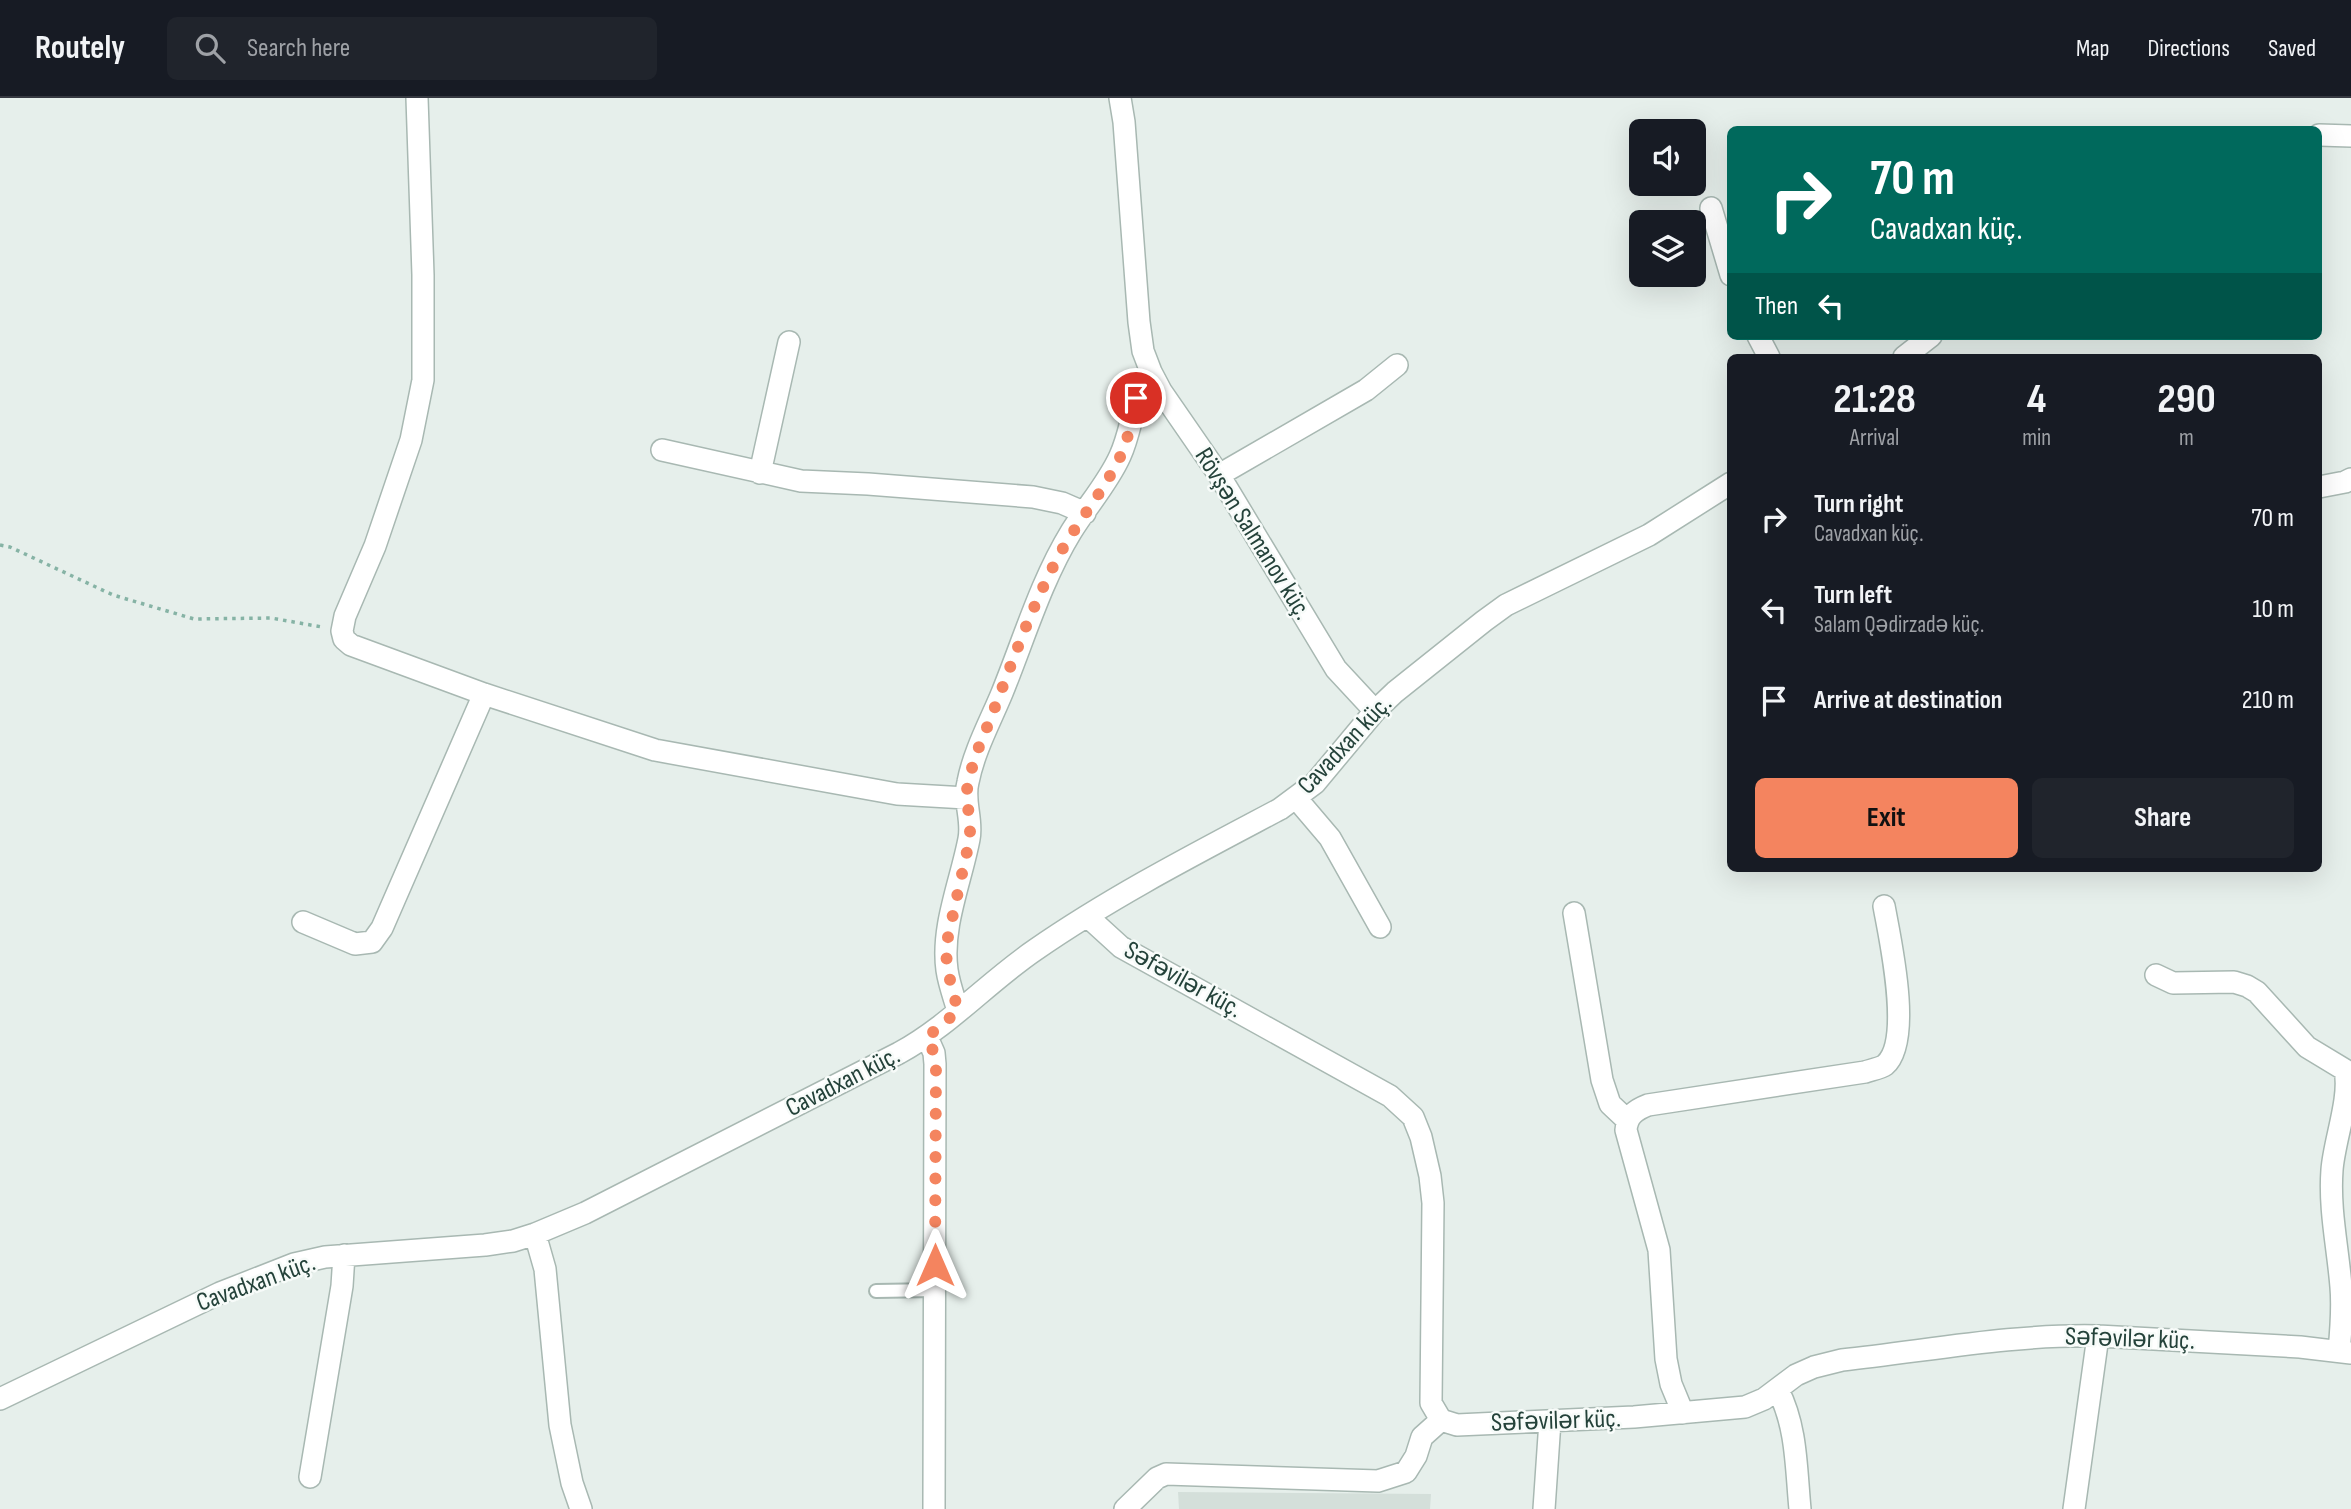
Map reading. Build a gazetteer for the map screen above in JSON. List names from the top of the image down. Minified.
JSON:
{"streets":{"street":["Rövşən Salmanov küç.","Cavadxan küç.","Səfəvilər küç."]},"crossings":[["Rövşən Salmanov küç.","Cavadxan küç."],["Cavadxan küç.","Səfəvilər küç."]],"page":{"header":"Routely","search":"Search here","nav":["Map","Directions","Saved"],"turn":["70 m","Cavadxan küç."],"then":"Then","eta":["21:28","Arrival","4","min","290","m"],"list":[{"name":"Turn right","note":"Cavadxan küç.","value":"70 m"},{"name":"Turn left","note":"Salam Qədirzadə küç.","value":"10 m"},{"name":"Arrive at destination","value":"210 m"}],"buttons":["Exit","Share"]}}
